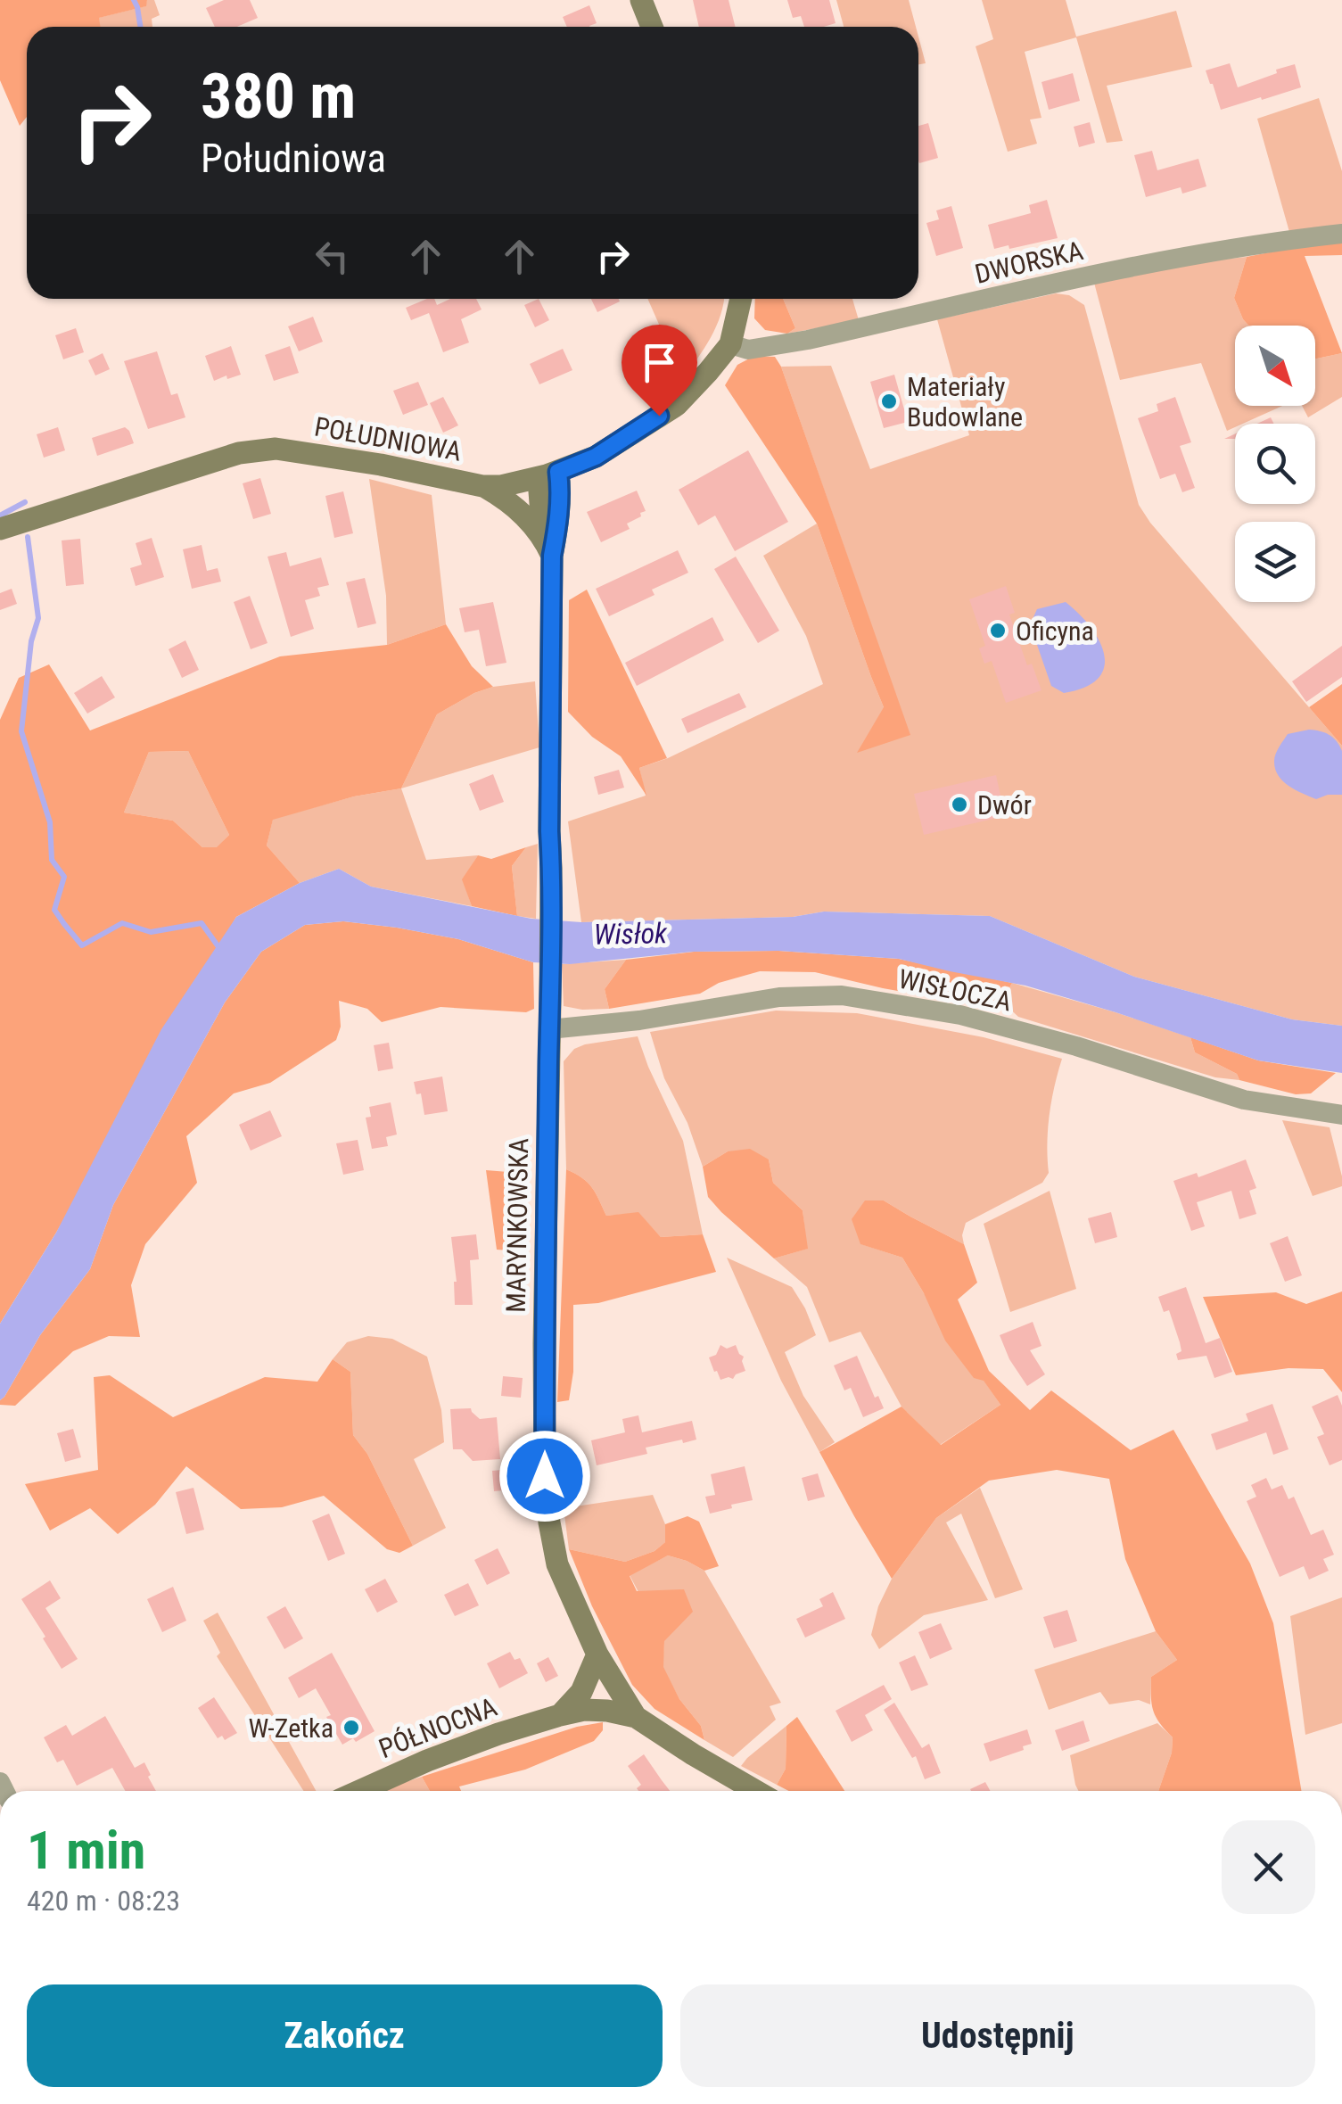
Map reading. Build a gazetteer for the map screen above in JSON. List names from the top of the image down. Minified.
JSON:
{"streets":{"street":["DWORSKA","POŁUDNIOWA","WISŁOCZA","MARYNKOWSKA","PÓŁNOCNA"]},"crossings":[["DWORSKA","POŁUDNIOWA"],["POŁUDNIOWA","MARYNKOWSKA"],["WISŁOCZA","MARYNKOWSKA"],["MARYNKOWSKA","PÓŁNOCNA"]],"water":["Wisłok"],"places":["Materiały Budowlane","Oficyna","Dwór","W-Zetka"],"north":"bottom right","page":{"turn":["380 m","Południowa"],"heading":["1 min","420 m · 08:23"],"buttons":["Zakończ","Udostępnij"]}}
